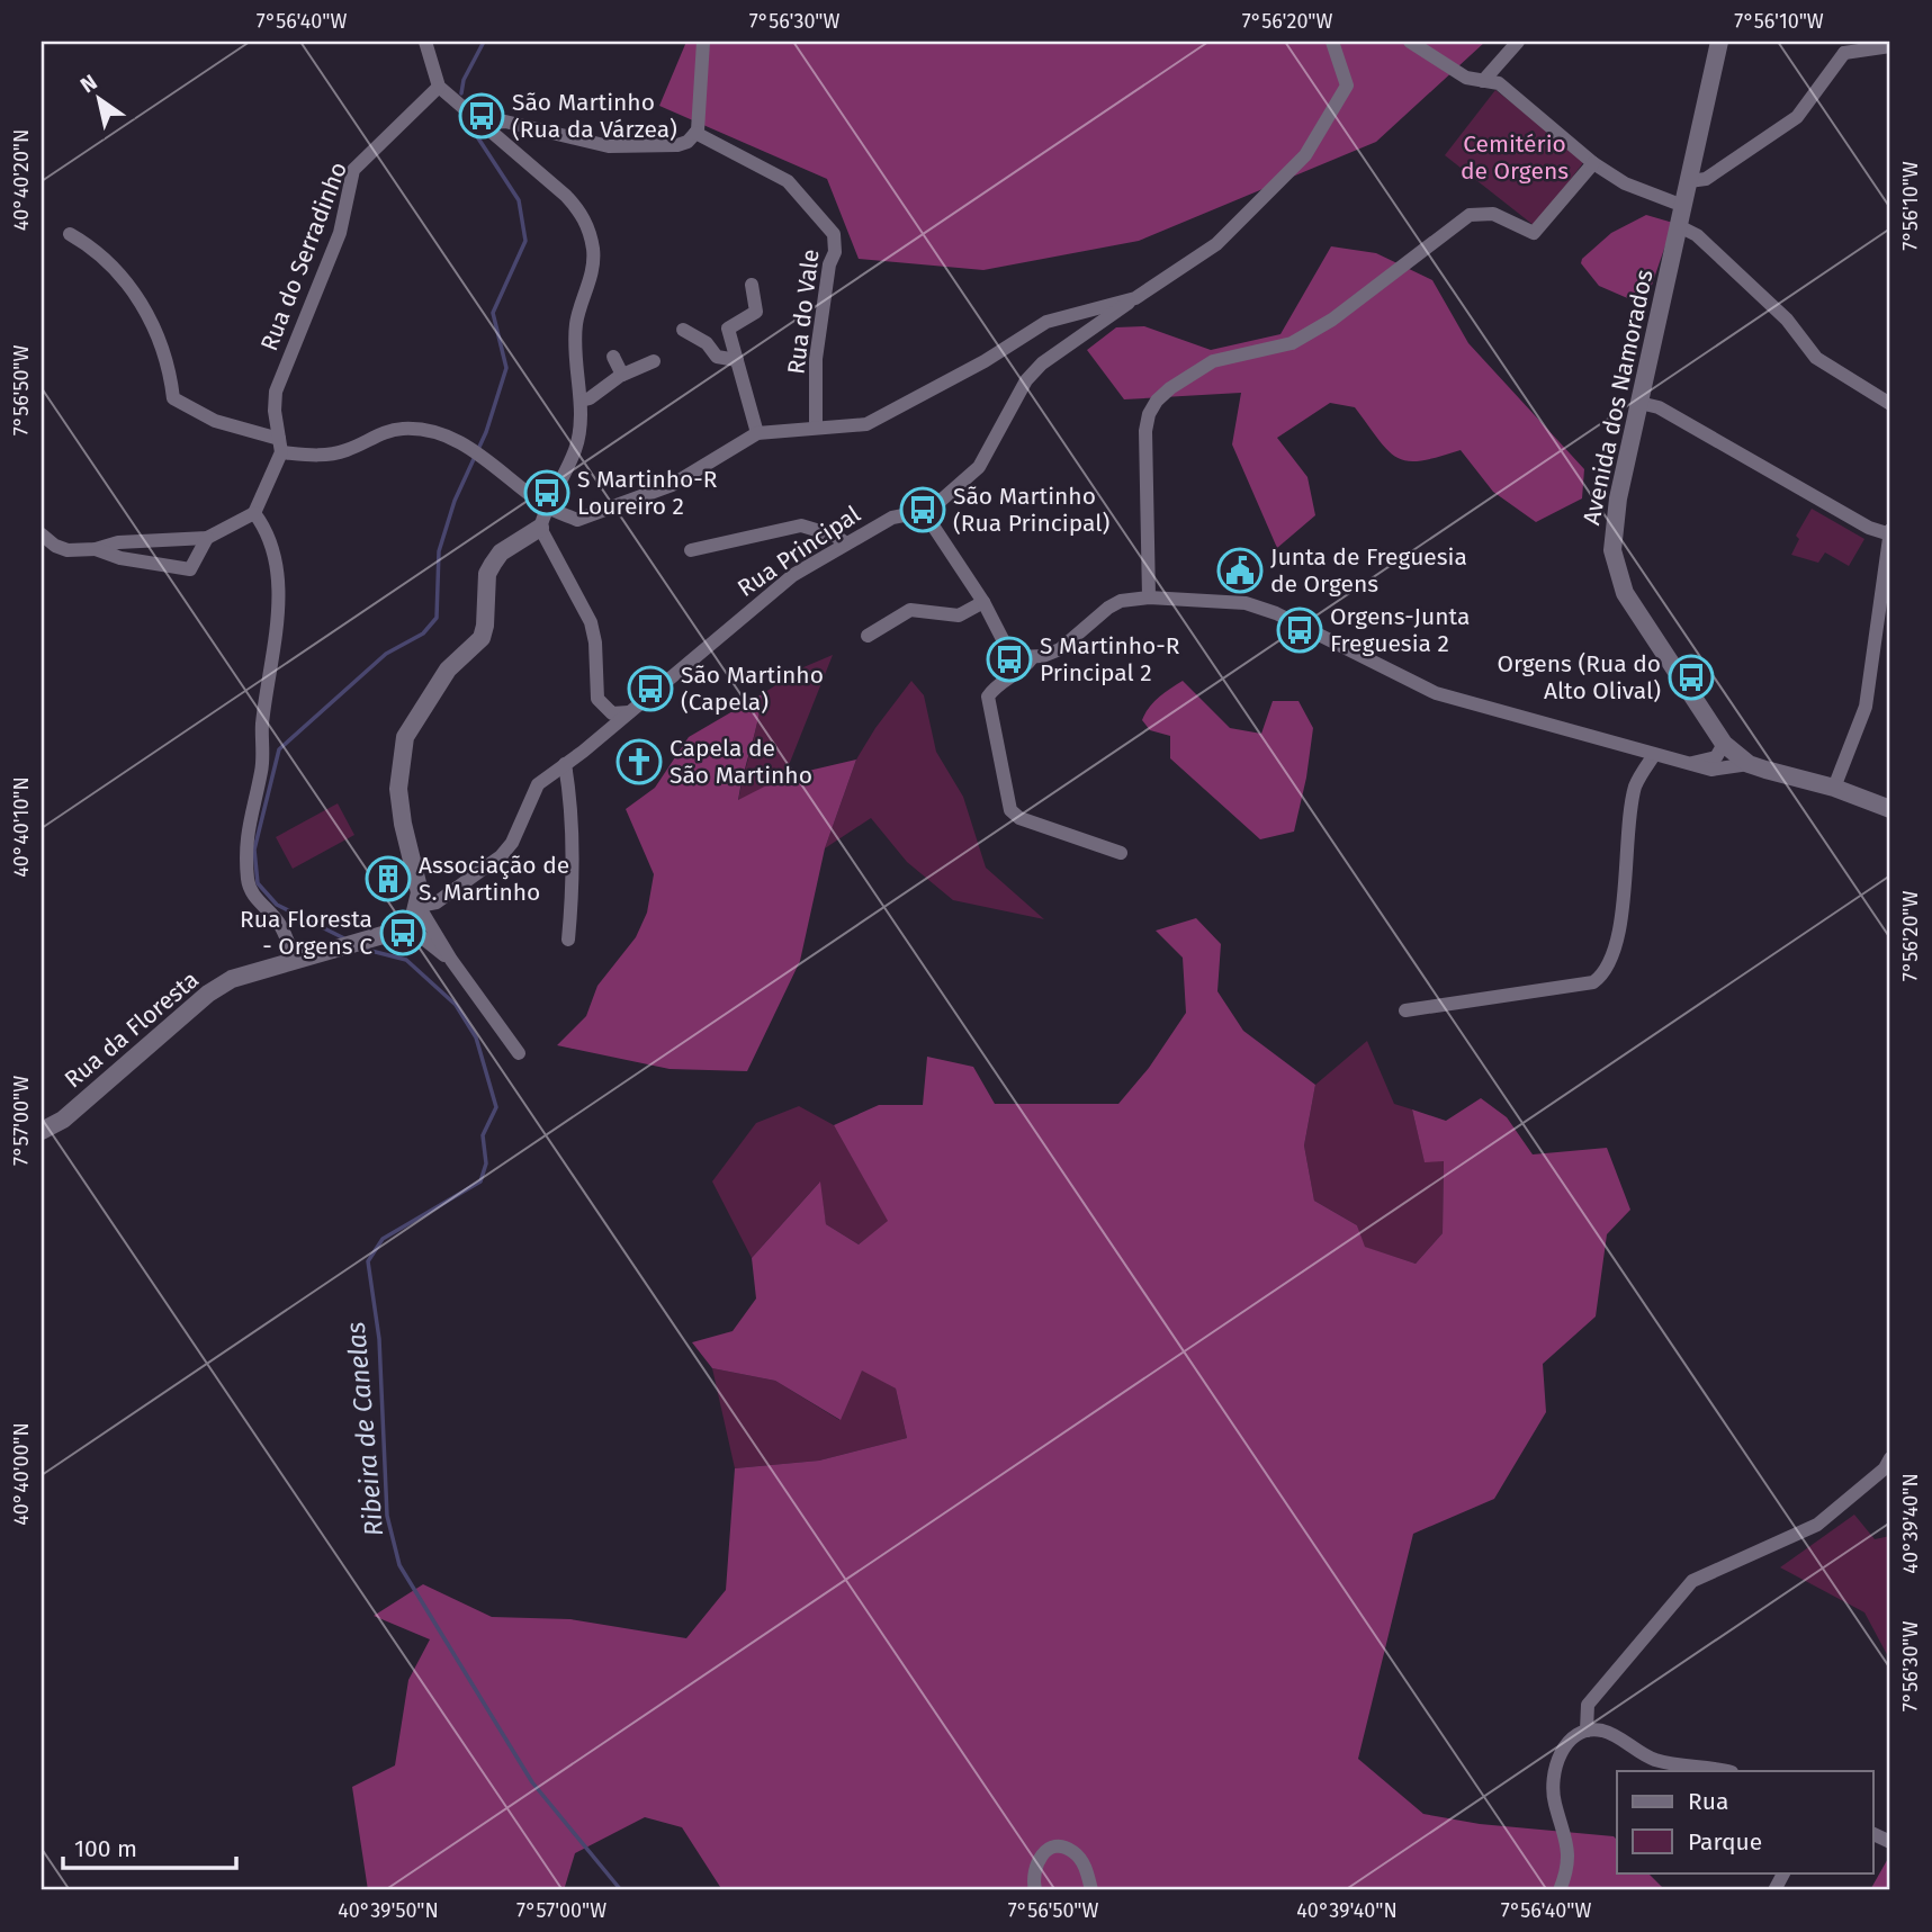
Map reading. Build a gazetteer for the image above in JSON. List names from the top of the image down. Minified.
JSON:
{"streets":{"street":["Rua do Serradinho","Rua do Vale","Avenida dos Namorados","Rua Principal","Rua da Floresta"]},"water":["Ribeira de Canelas"],"parks":["Cemitério de Orgens"],"places":{"bus stop":["São Martinho (Rua da Várzea)","S Martinho-R Loureiro 2","São Martinho (Rua Principal)","Orgens-Junta Freguesia 2","S Martinho-R Principal 2","Orgens (Rua do Alto Olival)","São Martinho (Capela)","Rua Floresta - Orgens C"],"public building":["Junta de Freguesia de Orgens"],"church":["Capela de São Martinho"],"building":["Associação de S. Martinho"]},"legend":["Rua","Parque"],"scale_bar":"100 m","north":"top left","coordinates":["7°56'40\"W","7°56'30\"W","7°56'20\"W","7°56'10\"W","40°40'20\"N","7°56'50\"W","40°40'10\"N","7°57'00\"W","40°40'00\"N","40°39'40\"N","40°39'50\"N"]}
